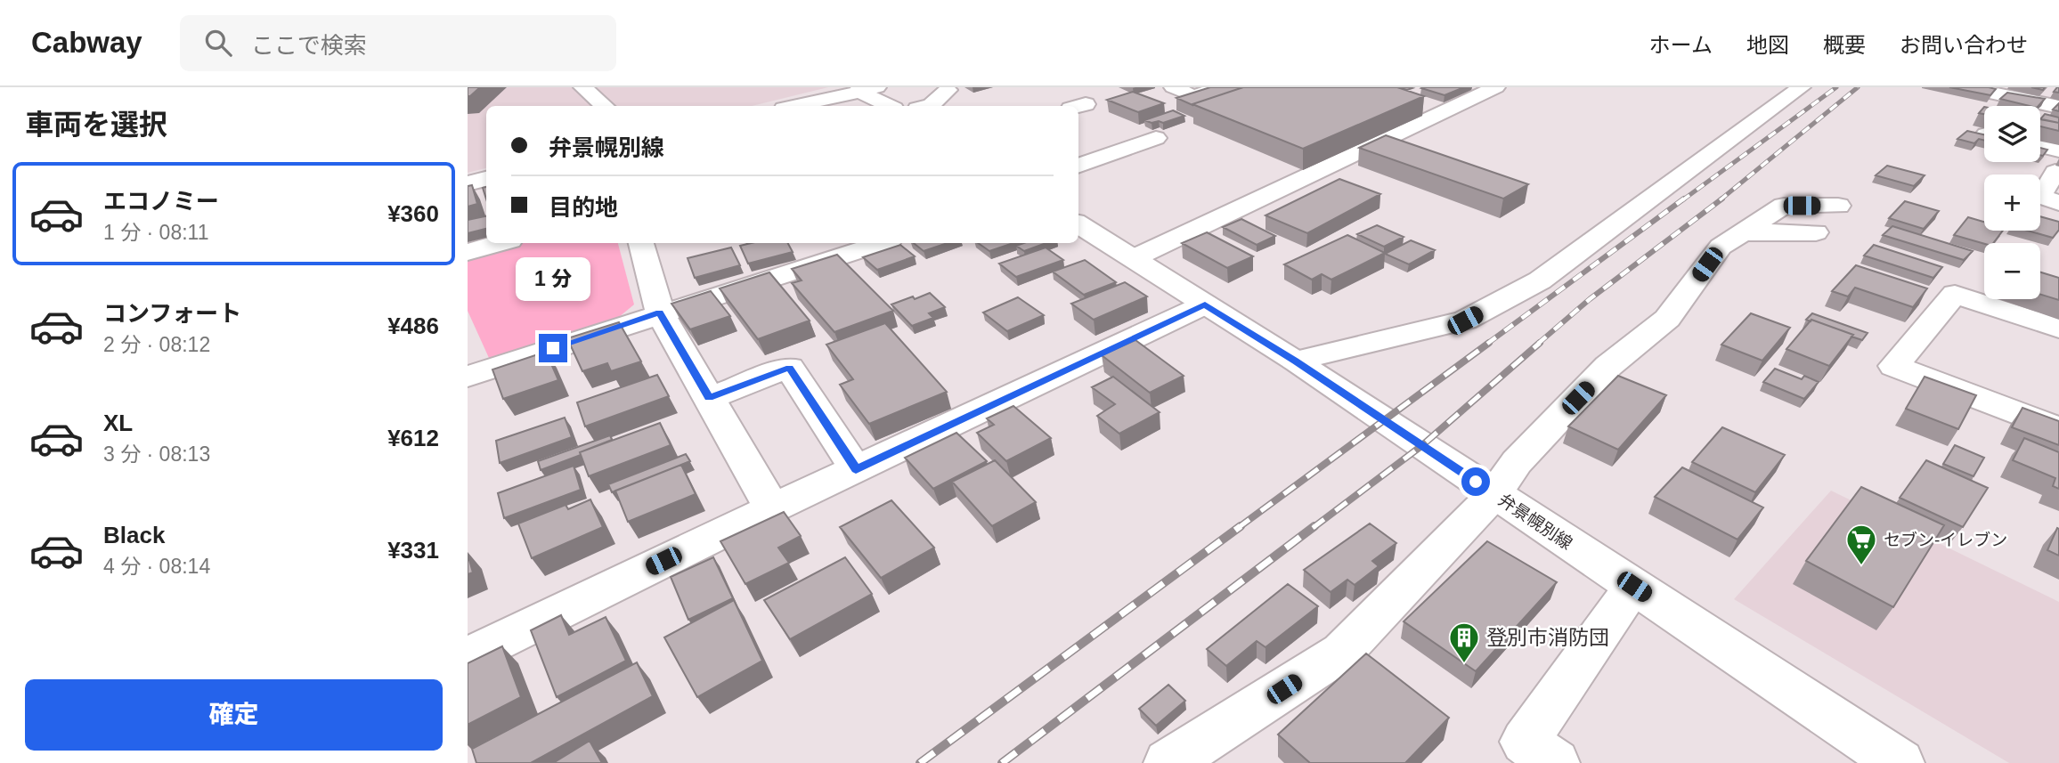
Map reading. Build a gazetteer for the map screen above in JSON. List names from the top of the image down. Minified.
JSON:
{"streets":{"street":["弁景幌別線"]},"places":{"supermarket":["セブン-イレブン"],"building":["登別市消防団"]},"page":{"header":"Cabway","search":"ここで検索","nav":["ホーム","地図","概要","お問い合わせ"],"heading":"車両を選択","map_buttons":["+","−"],"banner":["弁景幌別線","目的地"],"list":[{"name":"エコノミー","note":"1 分 · 08:11","value":"¥360"},{"name":"コンフォート","note":"2 分 · 08:12","value":"¥486"},{"name":"XL","note":"3 分 · 08:13","value":"¥612"},{"name":"Black","note":"4 分 · 08:14","value":"¥331"}],"bubble":"1 分","buttons":"確定"}}
